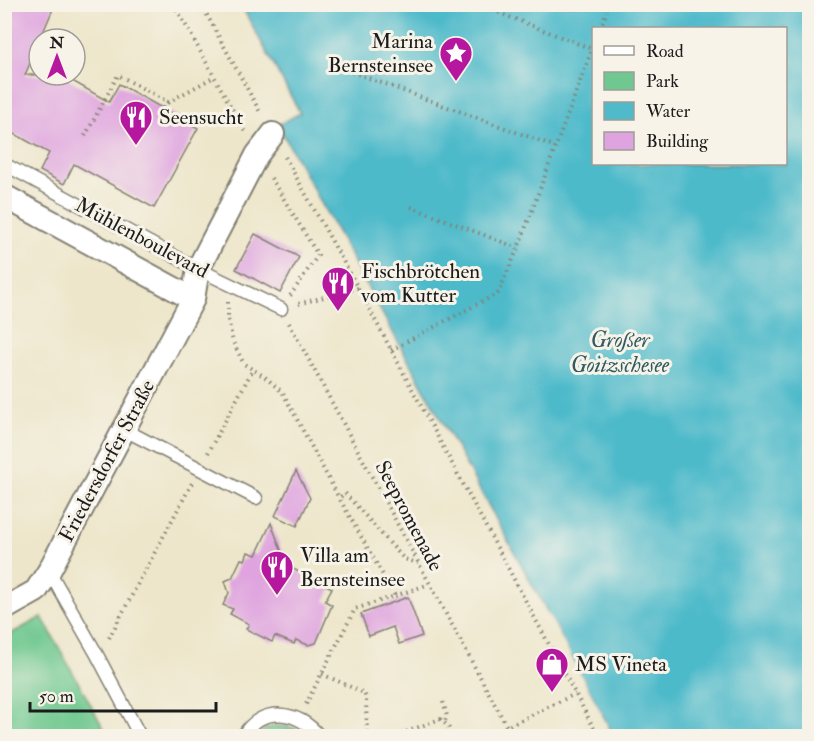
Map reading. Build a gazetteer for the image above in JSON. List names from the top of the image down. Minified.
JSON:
{"streets":{"street":["Mühlenboulevard","Friedersdorfer Straße"],"path":["Seepromenade"]},"crossings":[["Mühlenboulevard","Friedersdorfer Straße"],["Mühlenboulevard","Seepromenade"]],"water":["Großer Goitzschesee"],"places":{"place":["Marina Bernsteinsee"],"restaurant":["Seensucht","Fischbrötchen vom Kutter","Villa am Bernsteinsee"],"shop":["MS Vineta"]},"legend":["Road","Park","Water","Building"],"scale_bar":"50 m","north":"top"}
